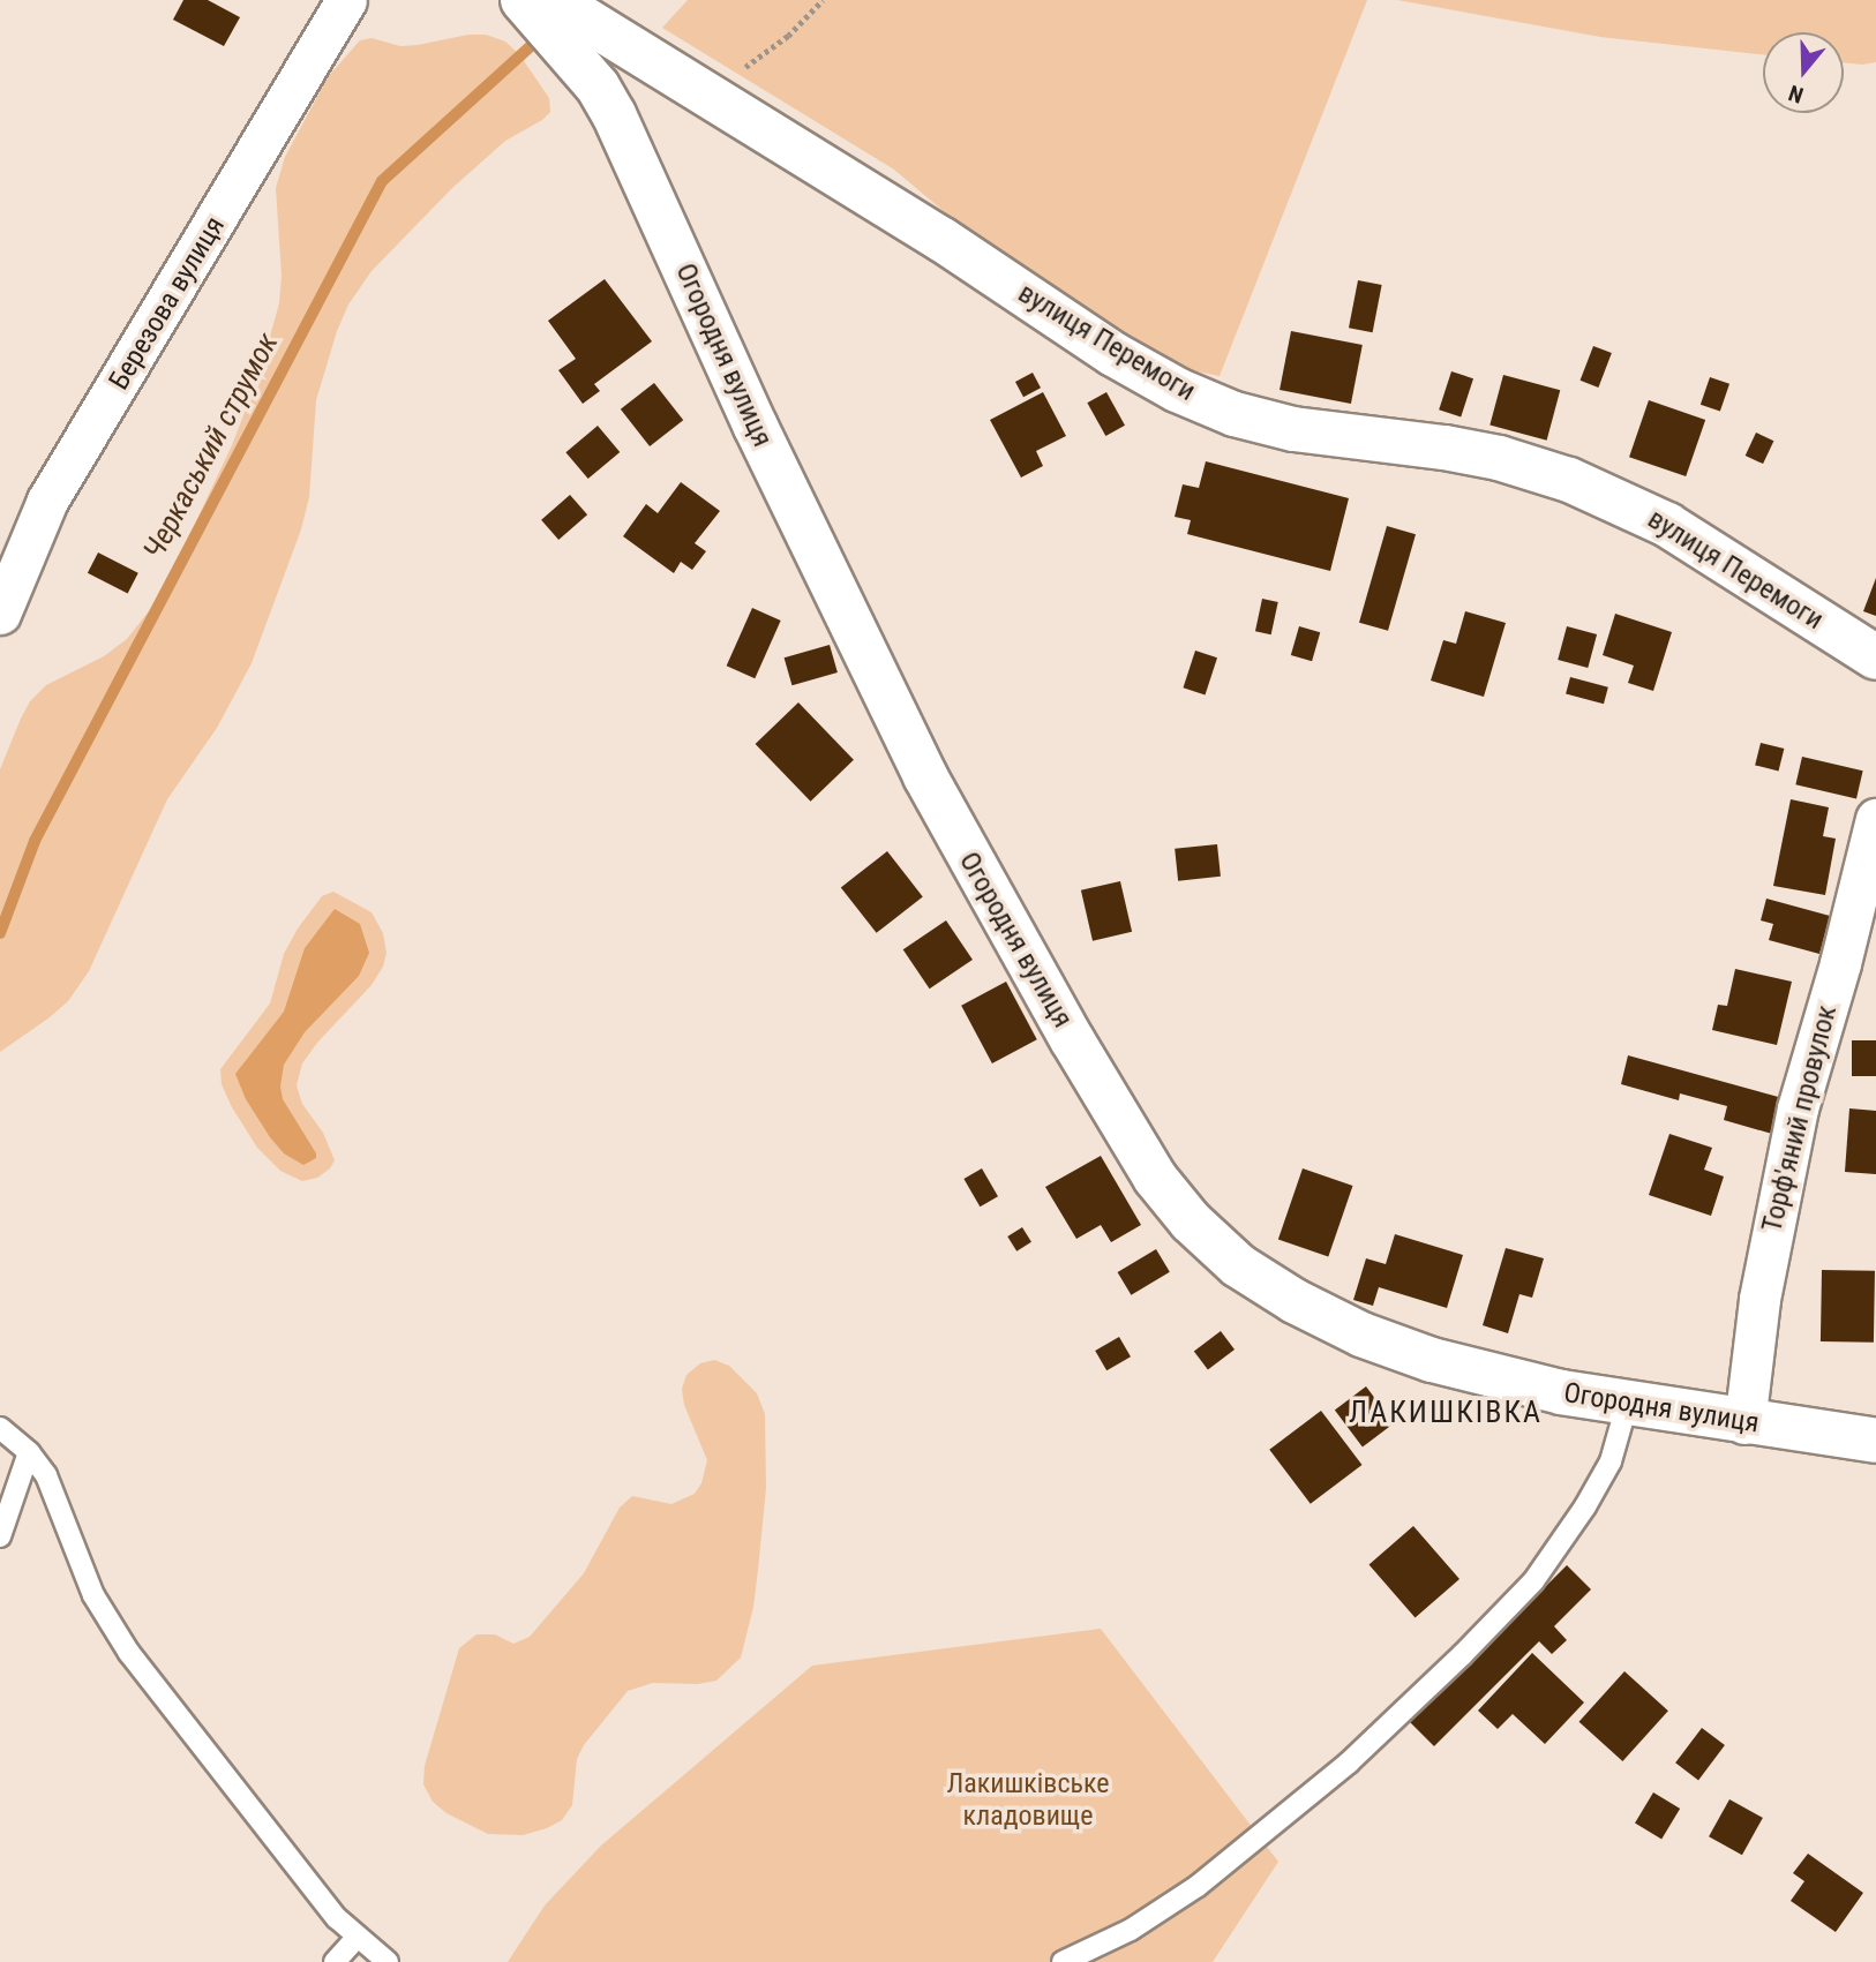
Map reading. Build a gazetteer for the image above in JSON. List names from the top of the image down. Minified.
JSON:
{"streets":{"street":["Березова вулиця","вулиця Перемоги","Огородня вулиця","Торф'яний провулок"]},"crossings":[["Огородня вулиця","Торф'яний провулок"]],"districts":["ЛАКИШКІВКА"],"water":["Черкаський струмок"],"parks":["Лакишківське кладовище"],"north":"bottom"}
